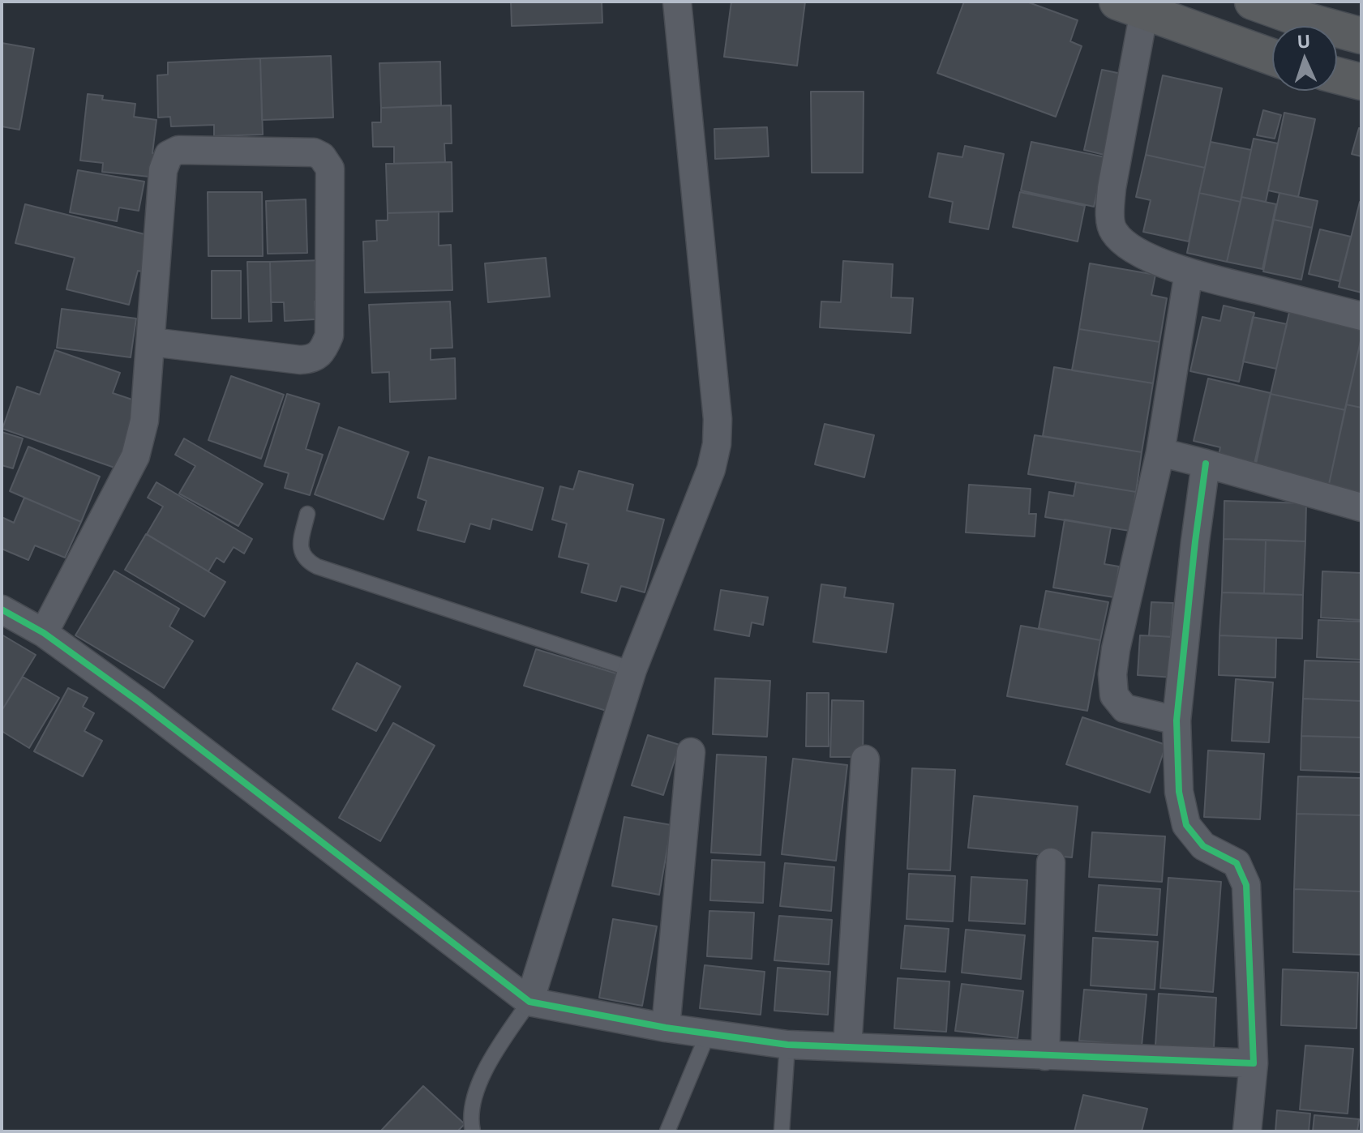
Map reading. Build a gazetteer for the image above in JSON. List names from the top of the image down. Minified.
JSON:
{"north":"top"}
